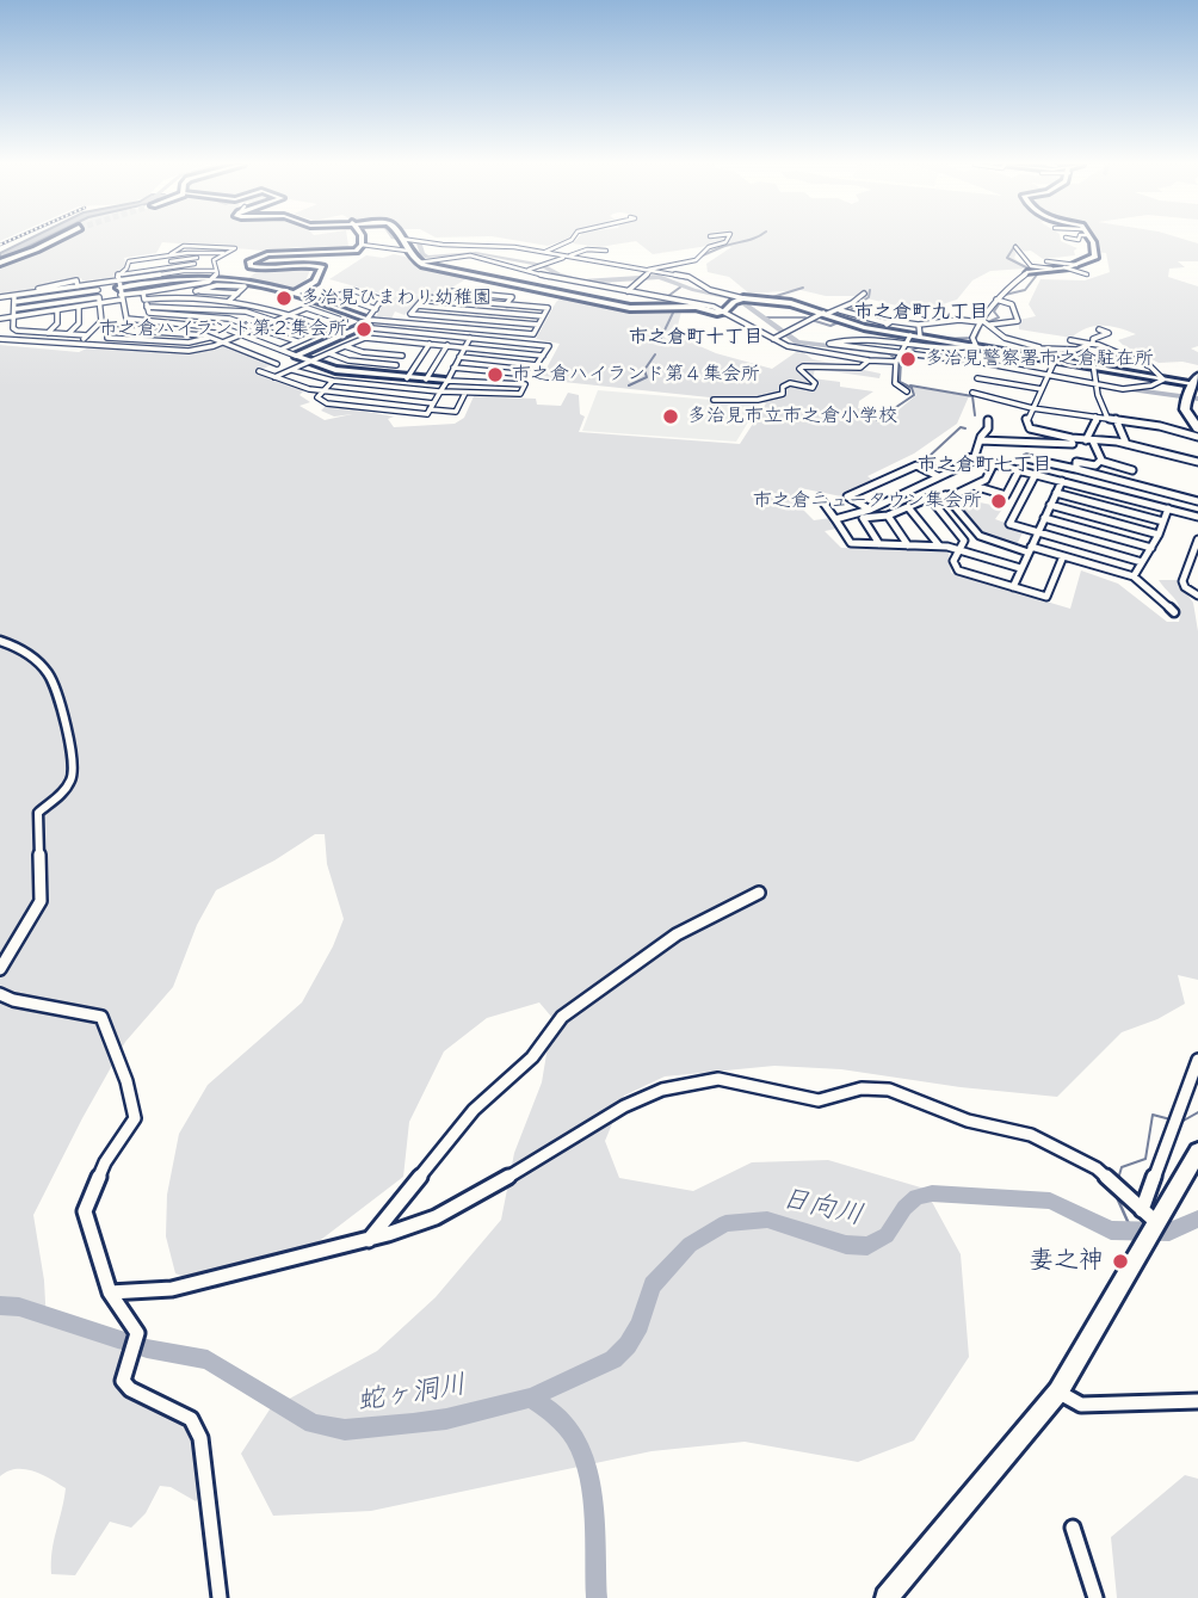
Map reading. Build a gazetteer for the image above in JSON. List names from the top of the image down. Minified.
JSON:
{"districts":["市之倉町九丁目","市之倉町十丁目","市之倉町七丁目"],"water":["日向川","蛇ヶ洞川"],"places":["多治見ひまわり幼稚園","市之倉ハイランド第２集会所","多治見警察署市之倉駐在所","市之倉ハイランド第４集会所","多治見市立市之倉小学校","市之倉ニュータウン集会所","妻之神"]}
